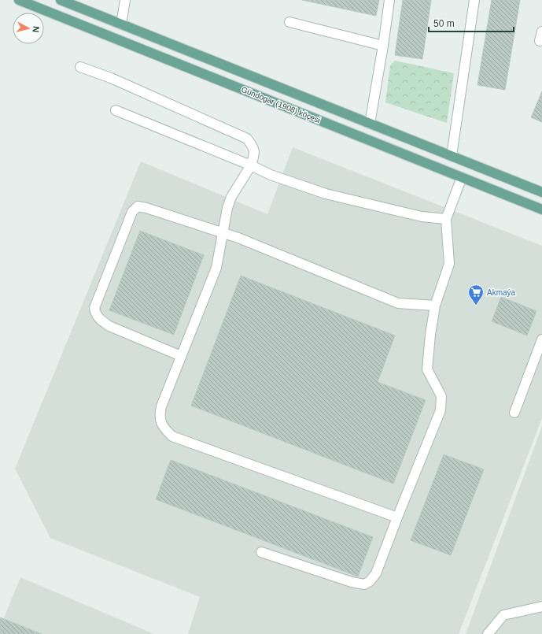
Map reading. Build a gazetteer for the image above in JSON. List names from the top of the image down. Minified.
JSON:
{"streets":{"main road":["Gündogar (1908) köçesi"]},"places":{"supermarket":["Аkmaýa"]},"scale_bar":"50 m","north":"right"}
